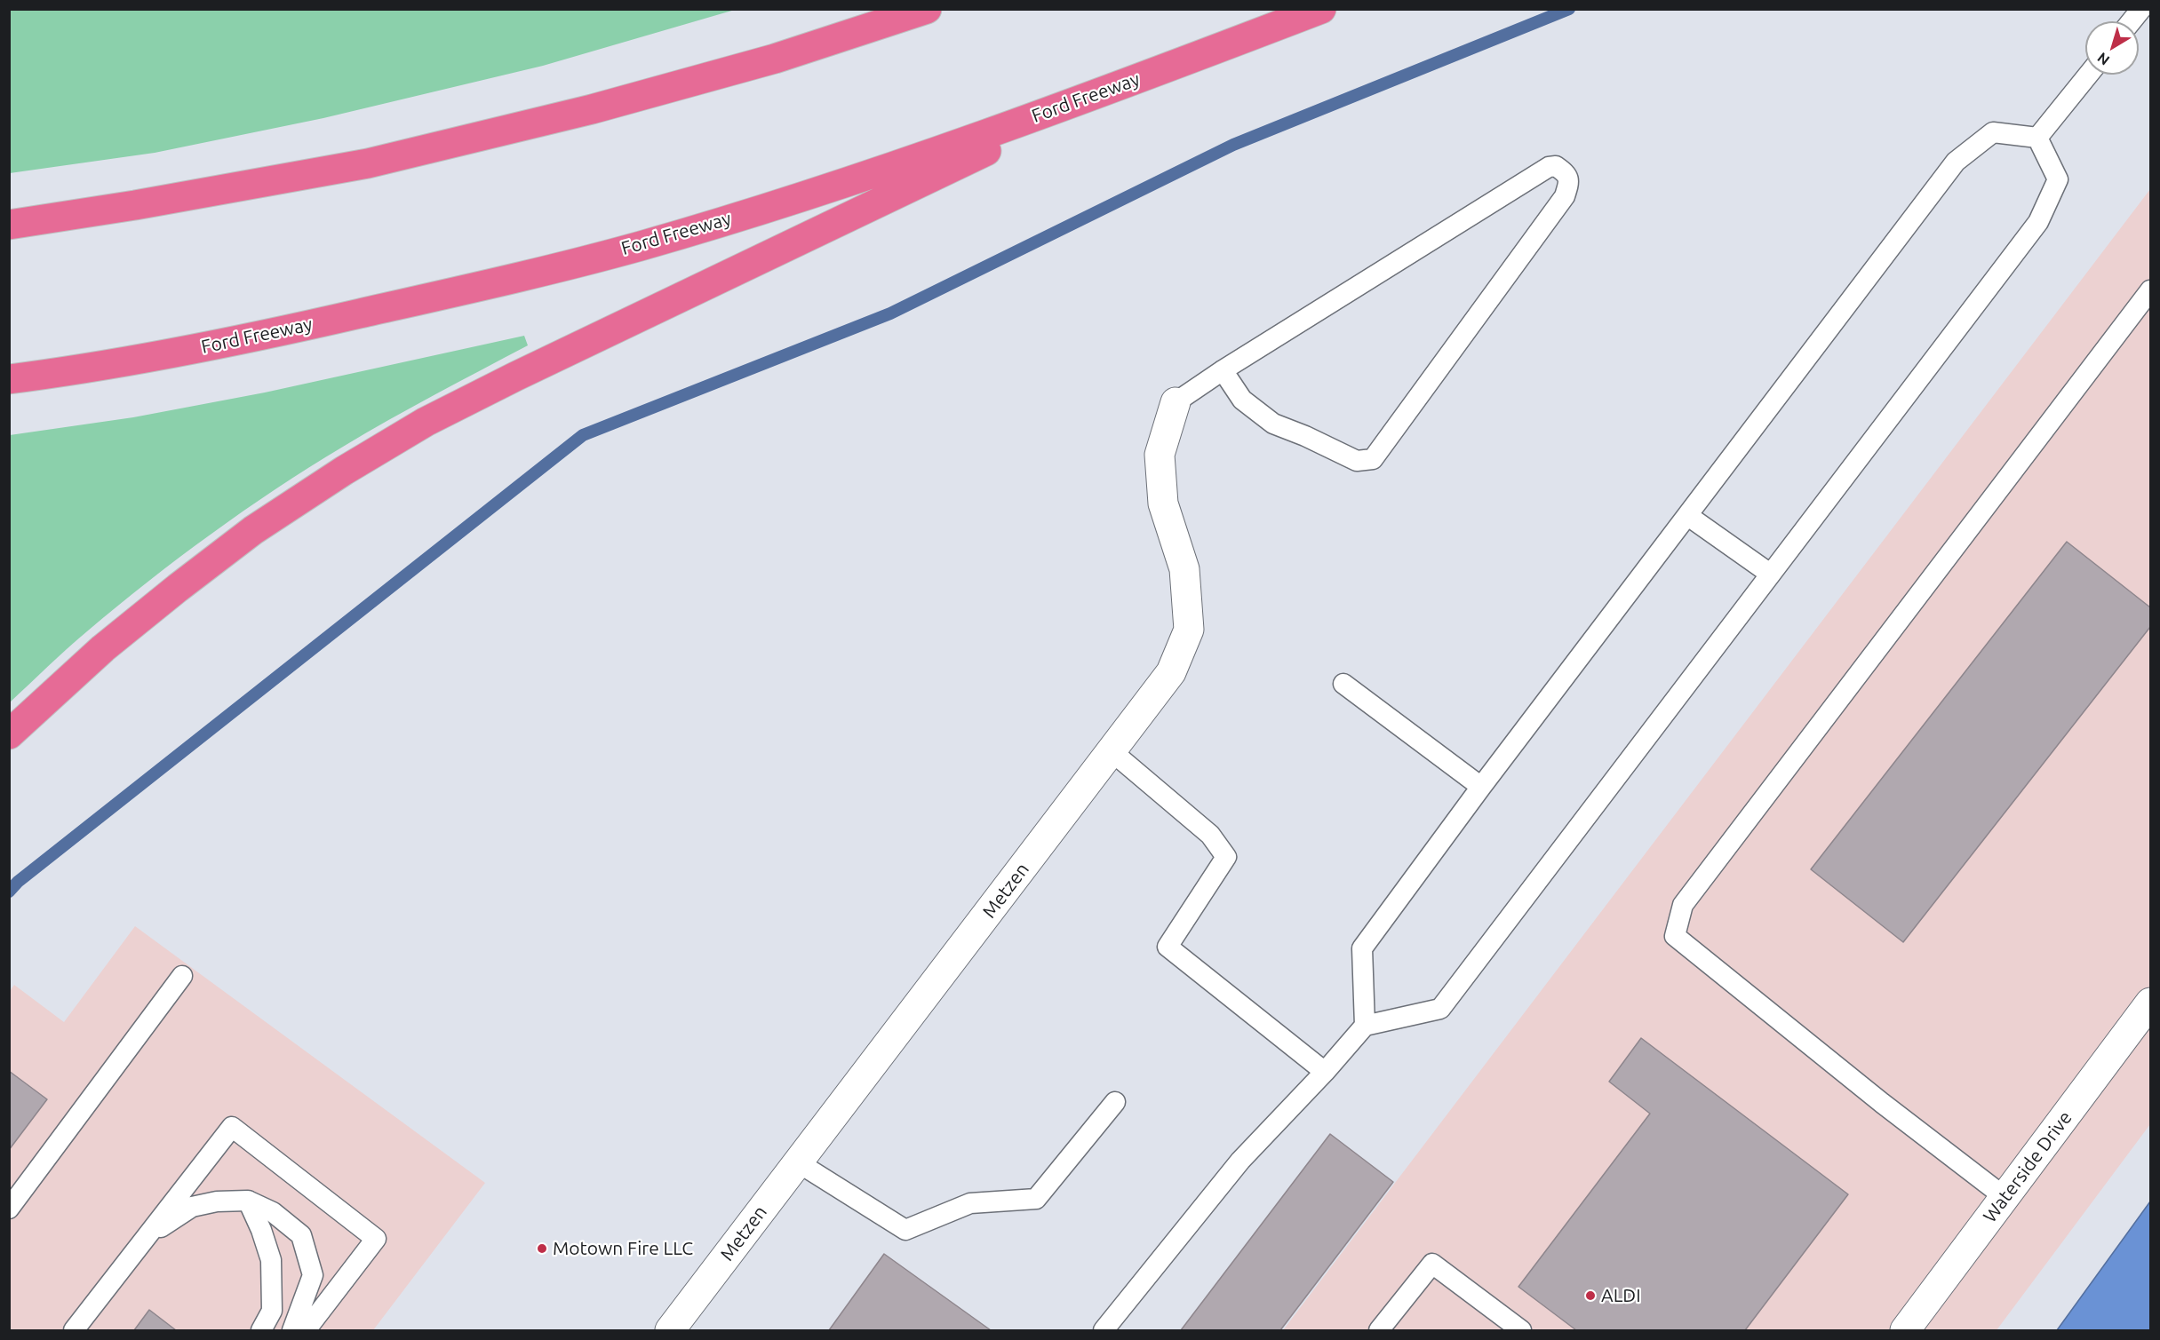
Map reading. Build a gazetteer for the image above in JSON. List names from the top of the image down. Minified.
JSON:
{"streets":{"highway":["Ford Freeway"],"street":["Metzen","Waterside Drive"]},"places":["Motown Fire LLC","ALDI"],"north":"bottom left"}
